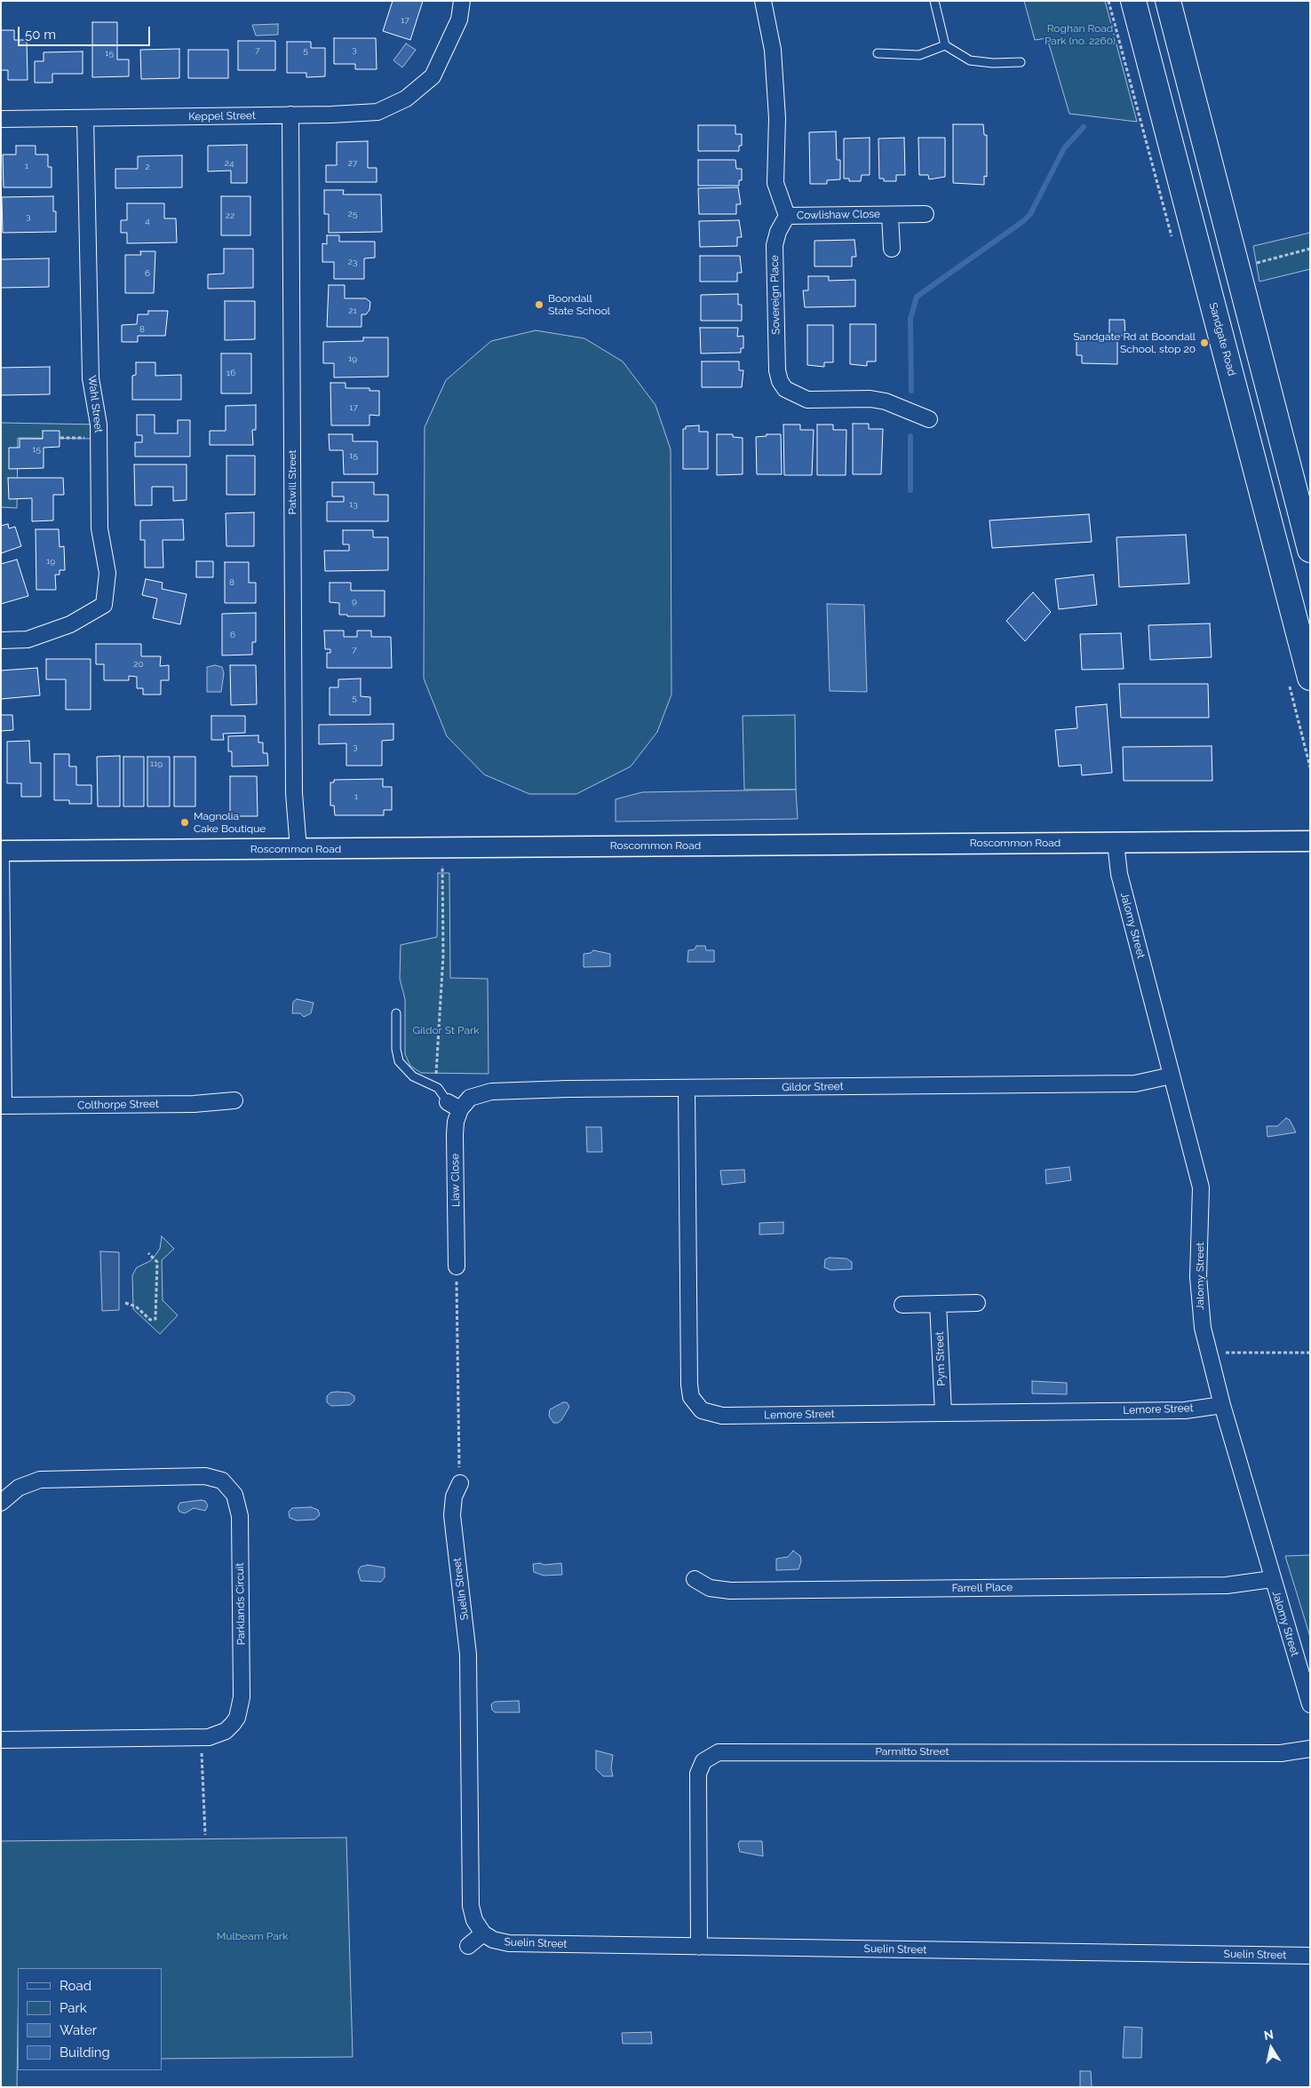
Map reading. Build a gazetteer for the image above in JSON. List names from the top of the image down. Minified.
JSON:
{"streets":{"highway":["Sandgate Road"],"street":["Keppel Street","Cowlishaw Close","Sovereign Place","Wahl Street","Patwill Street","Roscommon Road","Jalomy Street","Gildor Street","Colthorpe Street","Liaw Close","Pym Street","Lemore Street","Farrell Place","Suelin Street","Parklands Circuit","Parmitto Street"]},"crossings":[["Keppel Street","Wahl Street"],["Keppel Street","Patwill Street"],["Cowlishaw Close","Sovereign Place"],["Patwill Street","Roscommon Road"],["Roscommon Road","Jalomy Street"],["Jalomy Street","Gildor Street"],["Jalomy Street","Lemore Street"],["Jalomy Street","Farrell Place"],["Gildor Street","Liaw Close"],["Gildor Street","Lemore Street"],["Pym Street","Lemore Street"],["Suelin Street","Parmitto Street"]],"parks":["Roghan Road Park (no. 2260)","Gildor St Park","Mulbeam Park"],"places":["Boondall State School","Sandgate Rd at Boondall School, stop 20","Magnolia Cake Boutique"],"house_numbers":["17","3","7","5","15","24","27","1","2","25","22","3","4","23","6","21","8","19","16","17","15","15","13","19","8","9","6","7","20","5","3","119","1"],"legend":["Road","Park","Water","Building"],"scale_bar":"50 m","north":"top"}
